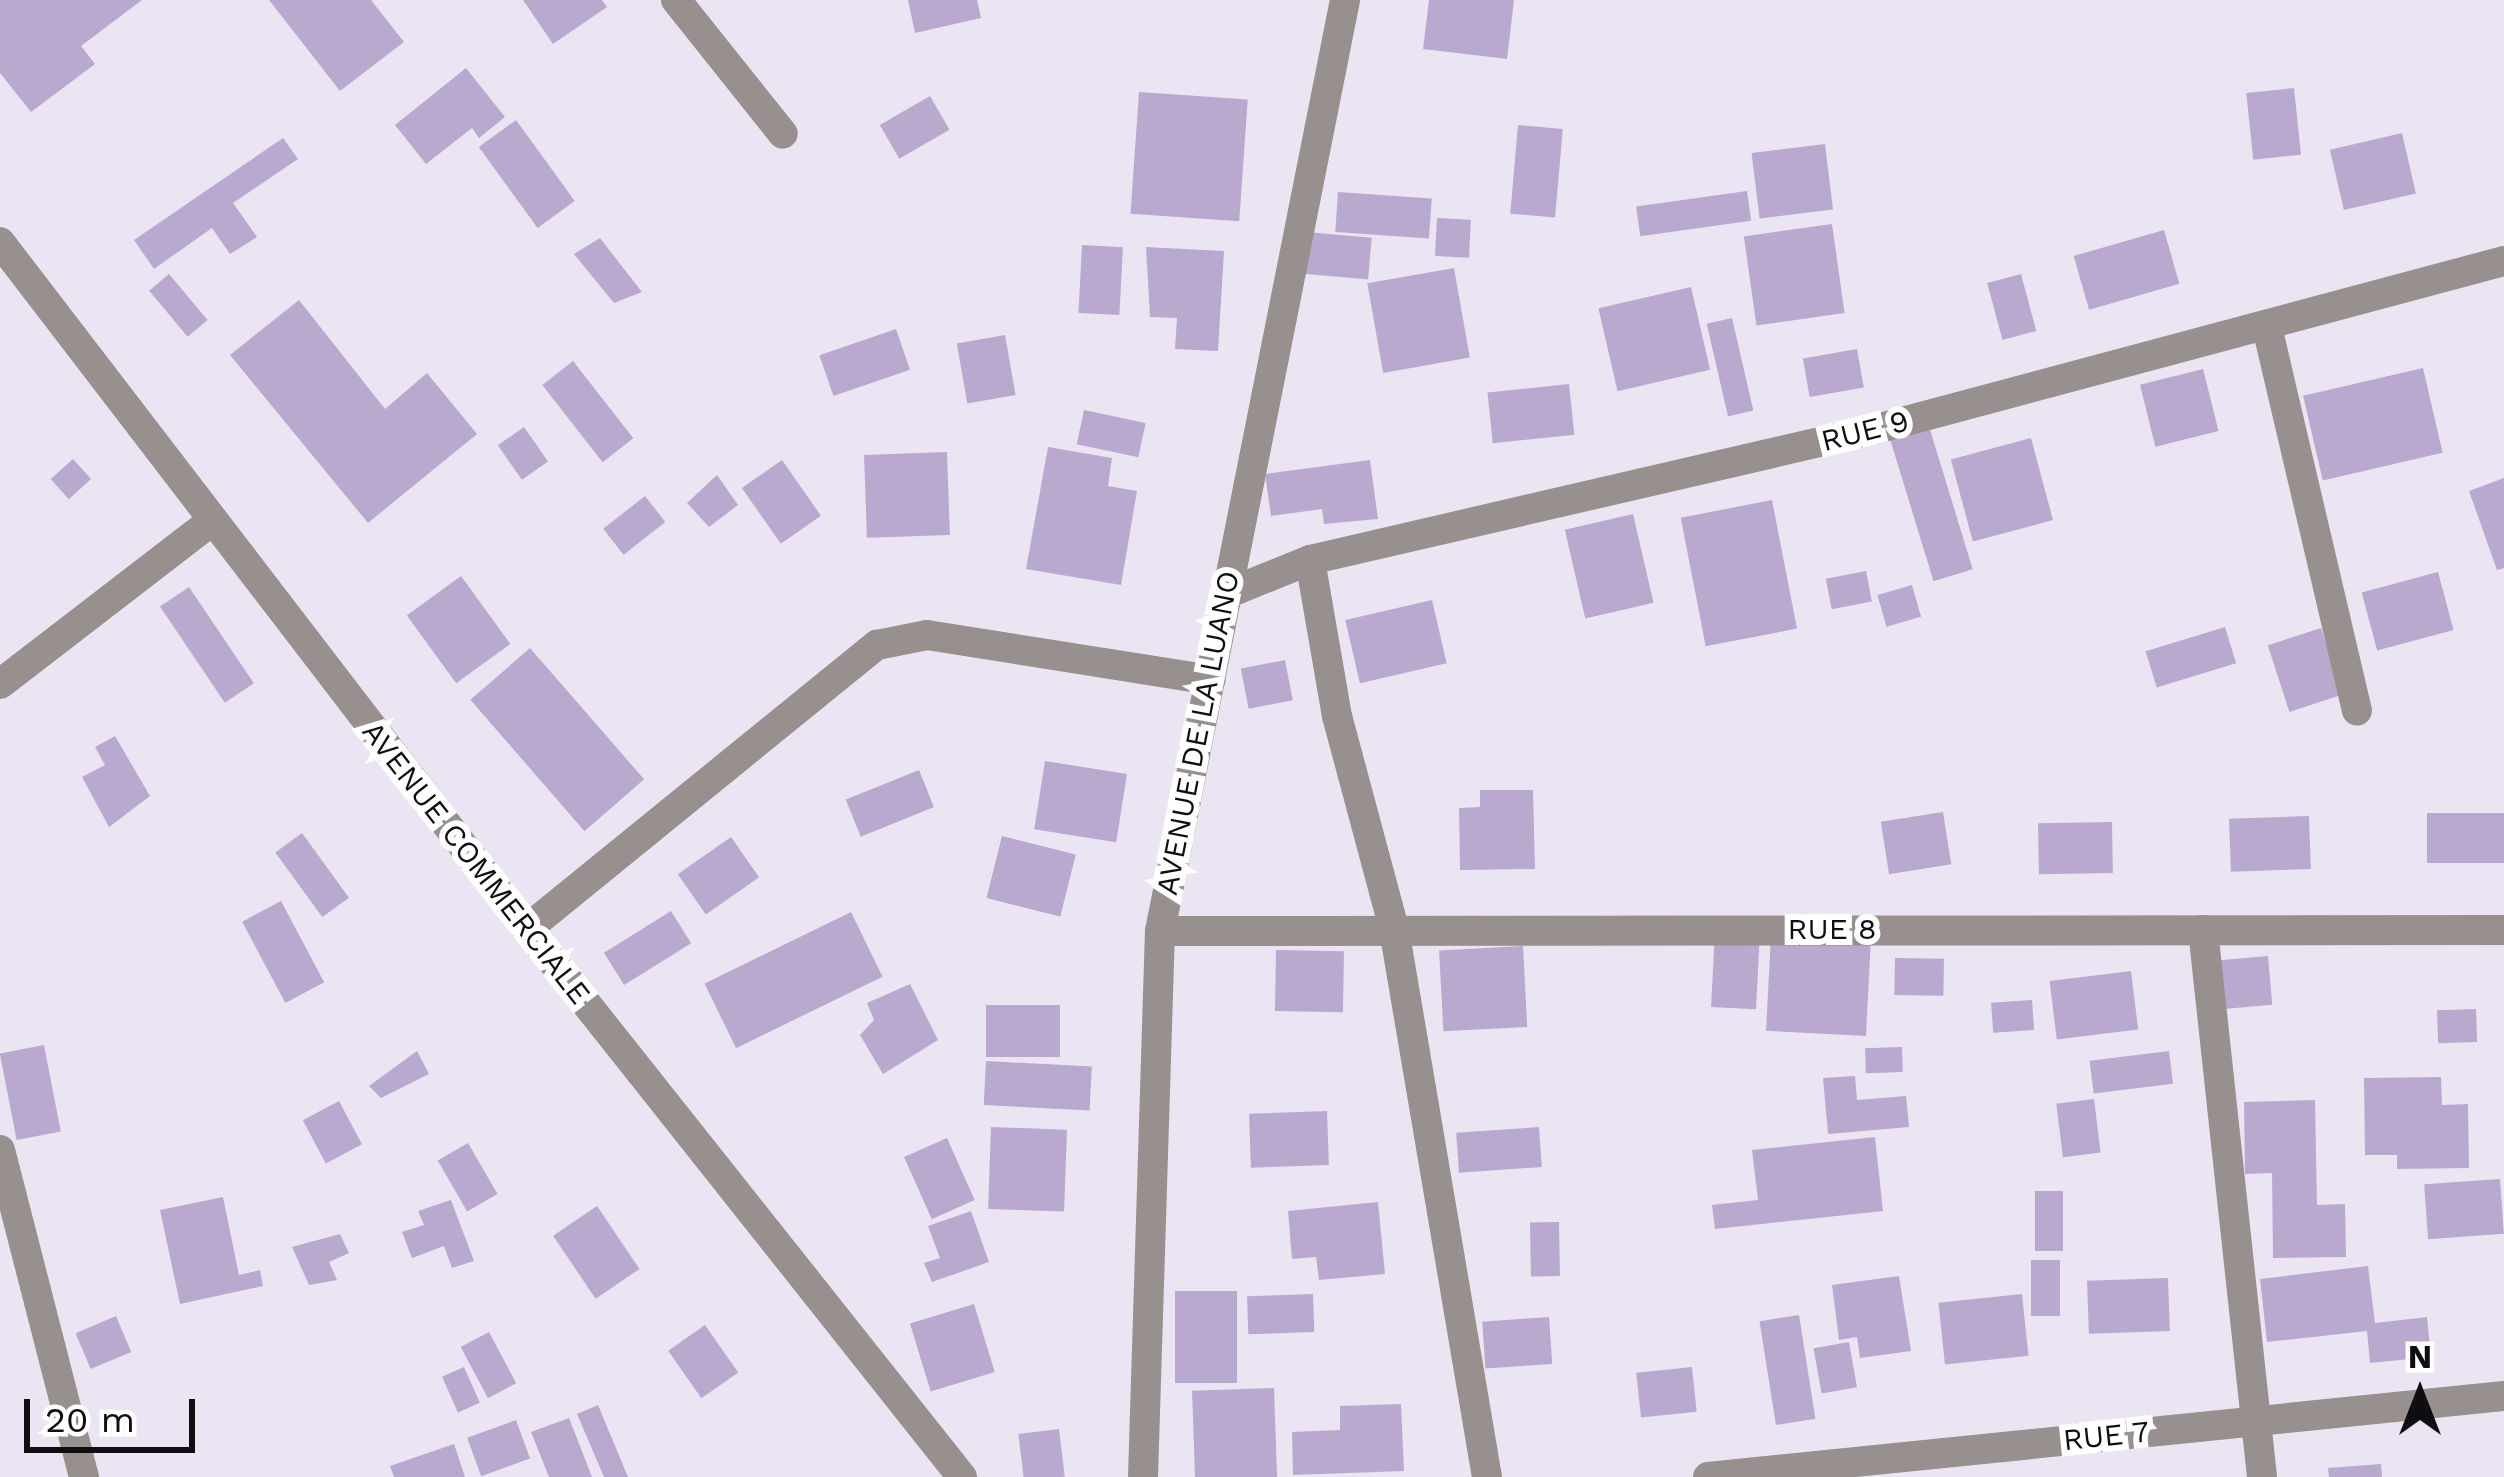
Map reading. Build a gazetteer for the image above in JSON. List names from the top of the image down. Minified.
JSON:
{"streets":{"street":["RUE 9","AVENUE DE LA LUANO","AVENUE COMMERCIALE","RUE 8","RUE 7"]},"crossings":[["RUE 9","AVENUE DE LA LUANO"],["AVENUE DE LA LUANO","RUE 8"]],"scale_bar":"20 m","north":"top"}
